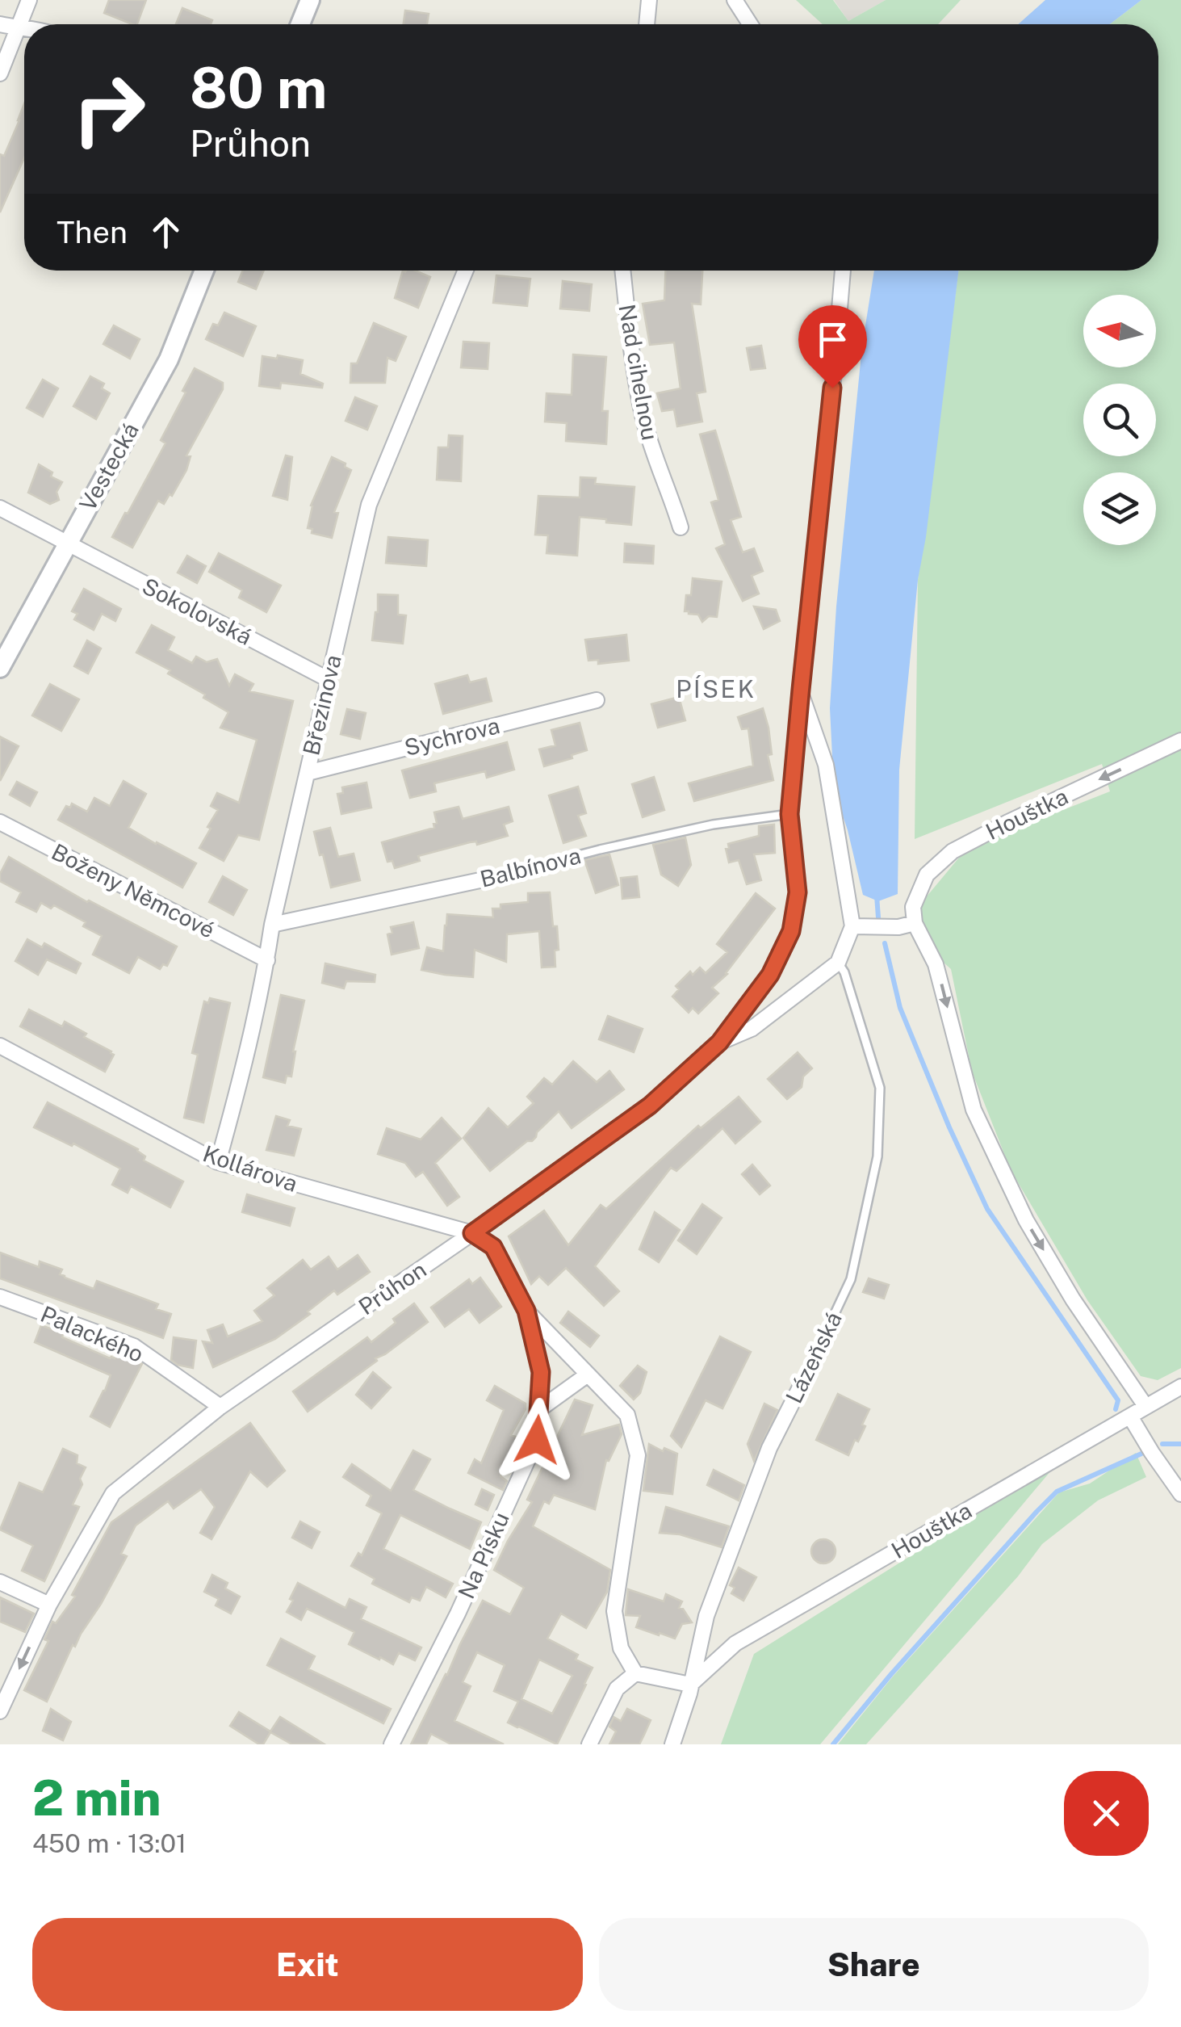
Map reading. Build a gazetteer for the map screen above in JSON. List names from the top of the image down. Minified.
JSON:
{"streets":{"street":["Nad cihelnou","Vestecká","Sokolovská","Březinova","Sychrova","Houštka","Balbínova","Boženy Němcové","Kollárova","Průhon","Palackého","Lázeňská","Na Písku"]},"crossings":[["Vestecká","Sokolovská"],["Sokolovská","Březinova"],["Březinova","Sychrova"],["Březinova","Balbínova"],["Březinova","Boženy Němcové"],["Březinova","Kollárova"],["Houštka","Lázeňská"],["Kollárova","Průhon"],["Kollárova","Na Písku"],["Průhon","Palackého"],["Průhon","Lázeňská"],["Průhon","Na Písku"]],"one_way":["Houštka"],"districts":["PÍSEK"],"north":"left","page":{"turn":["80 m","Průhon"],"then":"Then","heading":["2 min","450 m · 13:01"],"buttons":["Exit","Share"]}}
